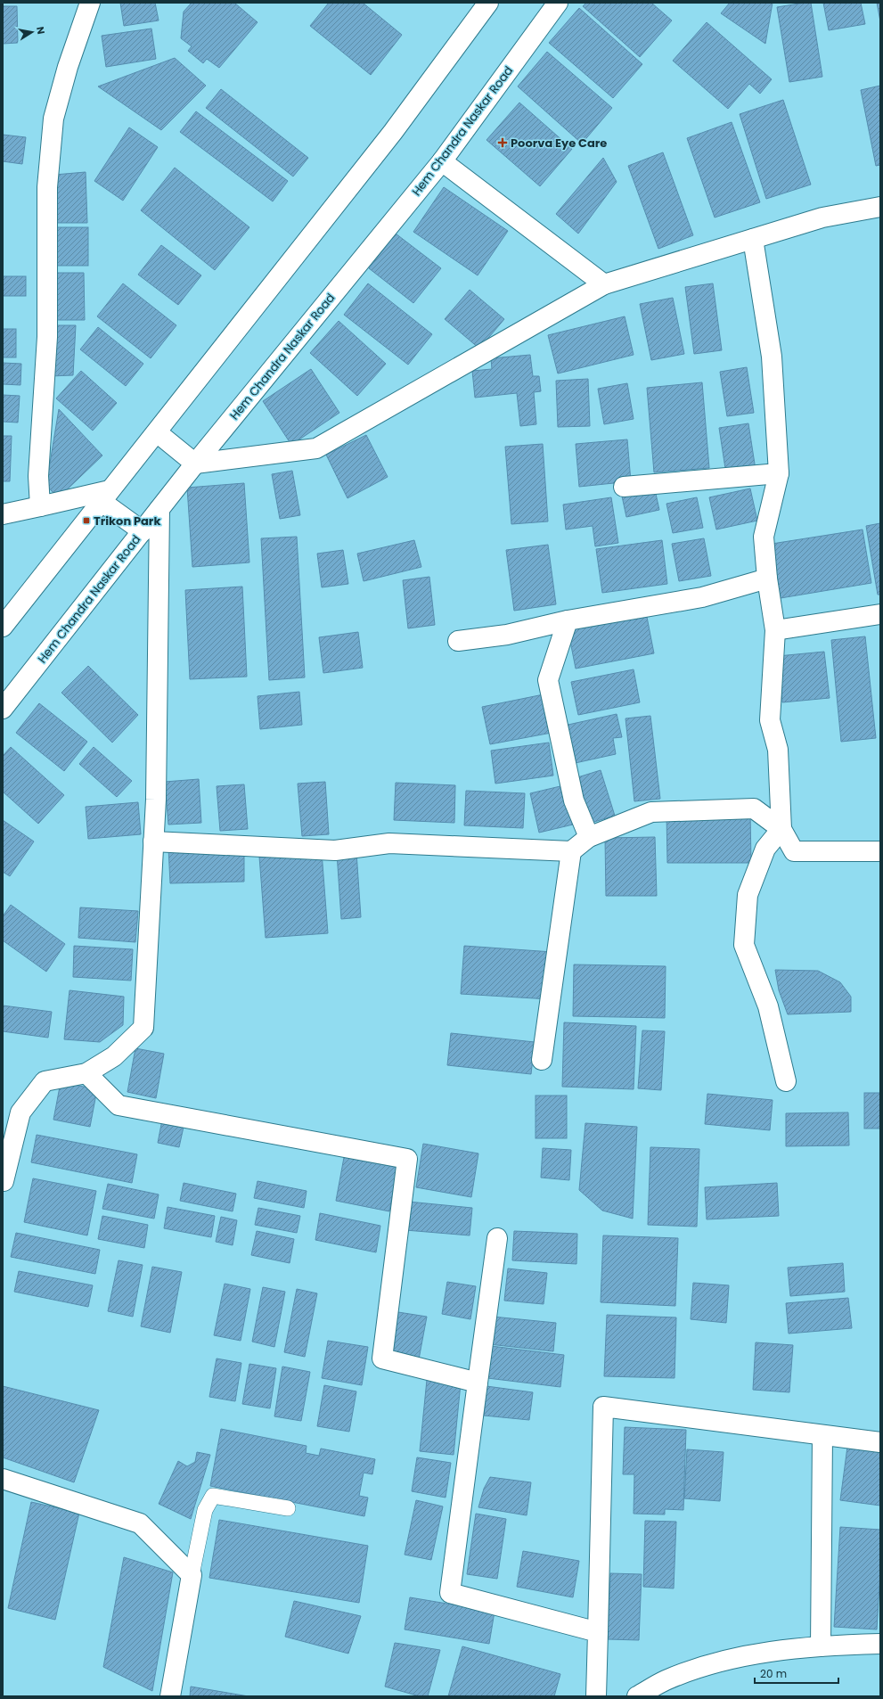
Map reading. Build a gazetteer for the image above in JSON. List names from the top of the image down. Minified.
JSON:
{"streets":{"street":["Hem Chandra Naskar Road"]},"places":{"health":["Poorva Eye Care"],"transit":["Trikon Park"]},"scale_bar":"20 m","north":"right"}
